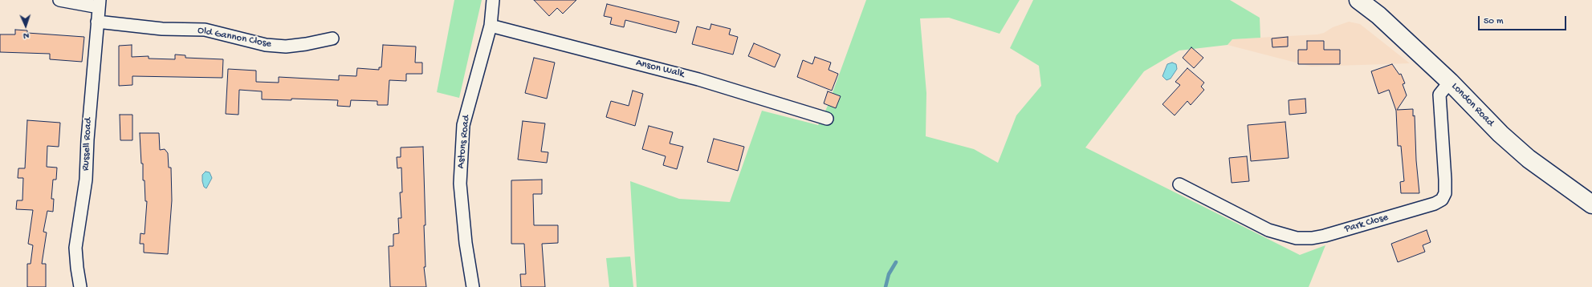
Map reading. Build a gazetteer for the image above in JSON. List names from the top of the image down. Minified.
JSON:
{"streets":{"main road":["London Road"],"street":["Old Gannon Close","Anson Walk","Astons Road","Russell Road","Park Close"]},"crossings":[["Old Gannon Close","Russell Road"],["Anson Walk","Astons Road"],["London Road","Park Close"]],"scale_bar":"50 m","north":"bottom"}
